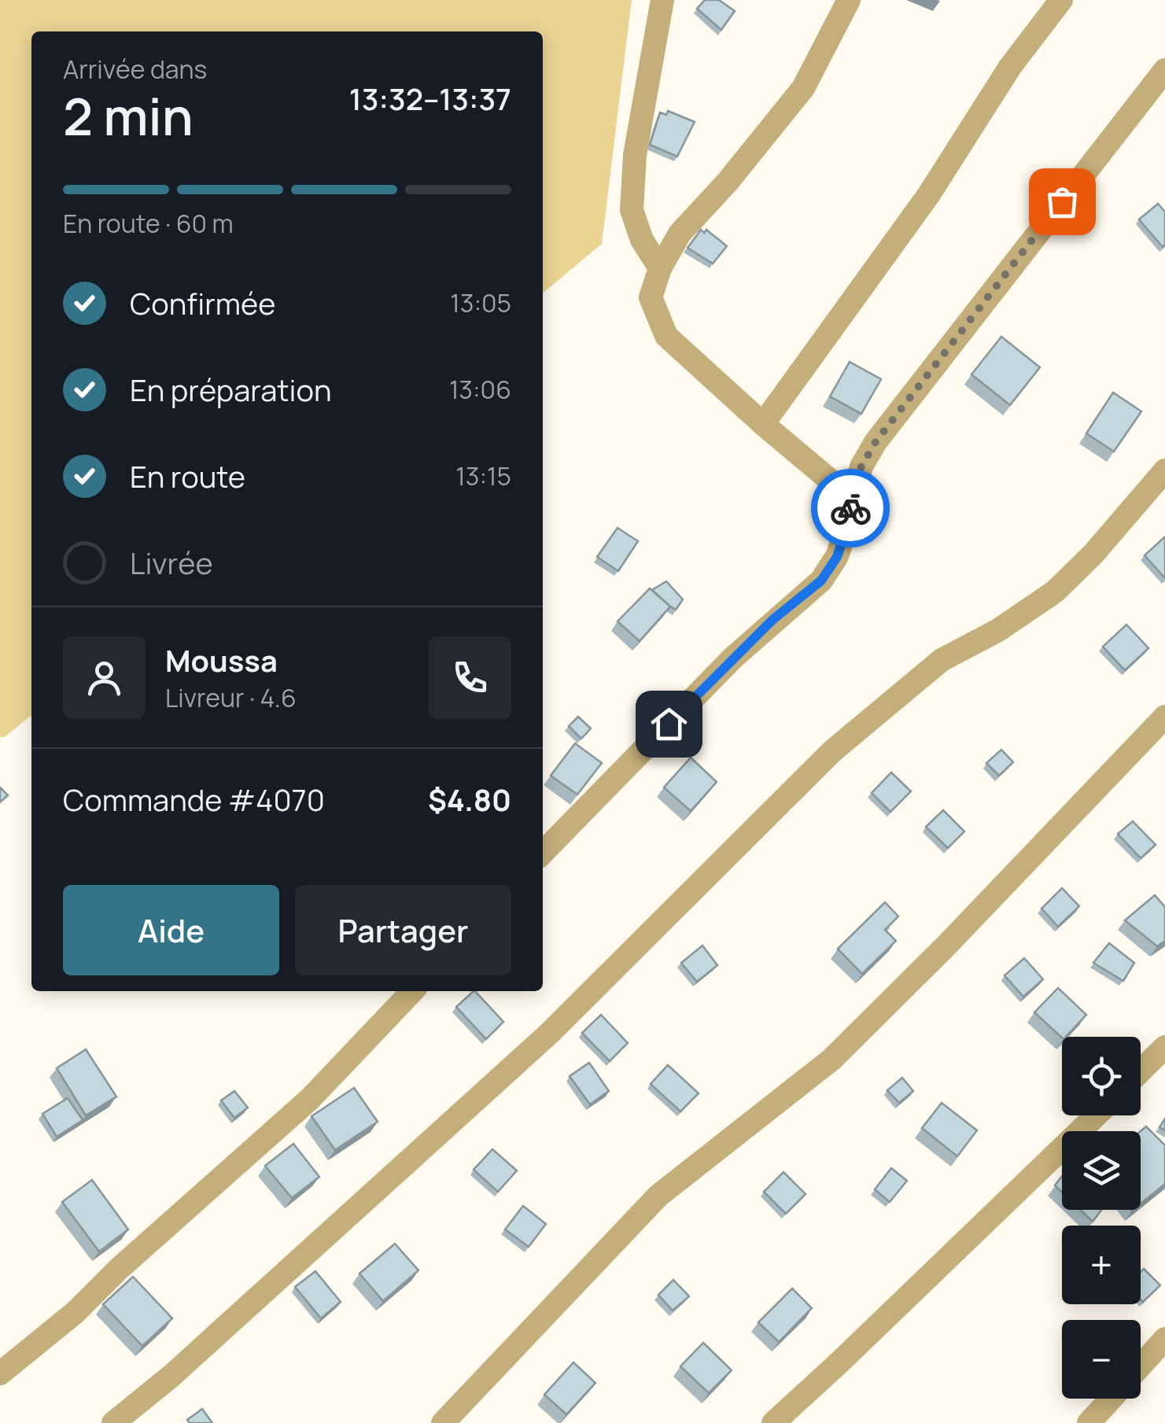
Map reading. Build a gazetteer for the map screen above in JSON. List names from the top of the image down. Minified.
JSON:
{"page":{"heading":["2 min","Arrivée dans","13:32–13:37"],"panel":["Moussa","Livreur · 4.6","Commande #4070","$4.80"],"bar":"En route · 60 m","list":[["Confirmée","13:05"],["En préparation","13:06"],["En route","13:15"],"Livrée"],"buttons":["Aide","Partager"],"map_buttons":["+","−"]}}
